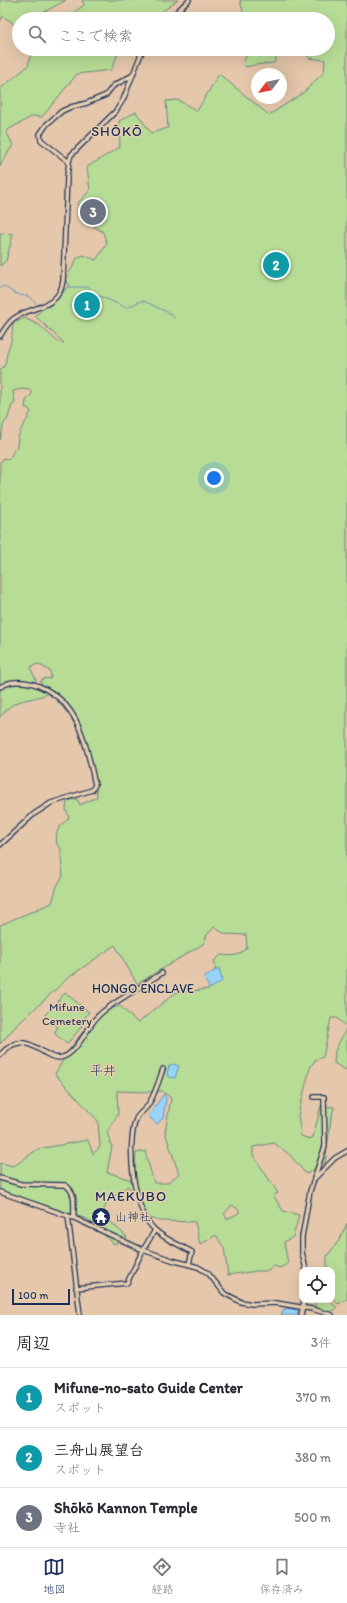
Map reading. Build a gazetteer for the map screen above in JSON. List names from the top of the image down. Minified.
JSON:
{"districts":["SHŌKŌ","HONGO ENCLAVE","平井","MAEKUBO"],"parks":["Mifune Cemetery"],"places":{"temple":["山神社"]},"scale_bar":"100 m","north":"bottom left","page":{"search":"ここで検索","pins":["3","2","1"],"scale":"100 m","heading":["周辺","3件"],"list":[{"mark":"1","name":"Mifune-no-sato Guide Center","note":"スポット","value":"370 m"},{"mark":"2","name":"三舟山展望台","note":"スポット","value":"380 m"},{"mark":"3","name":"Shōkō Kannon Temple","note":"寺社","value":"500 m"}],"nav":["地図","経路","保存済み"]}}
